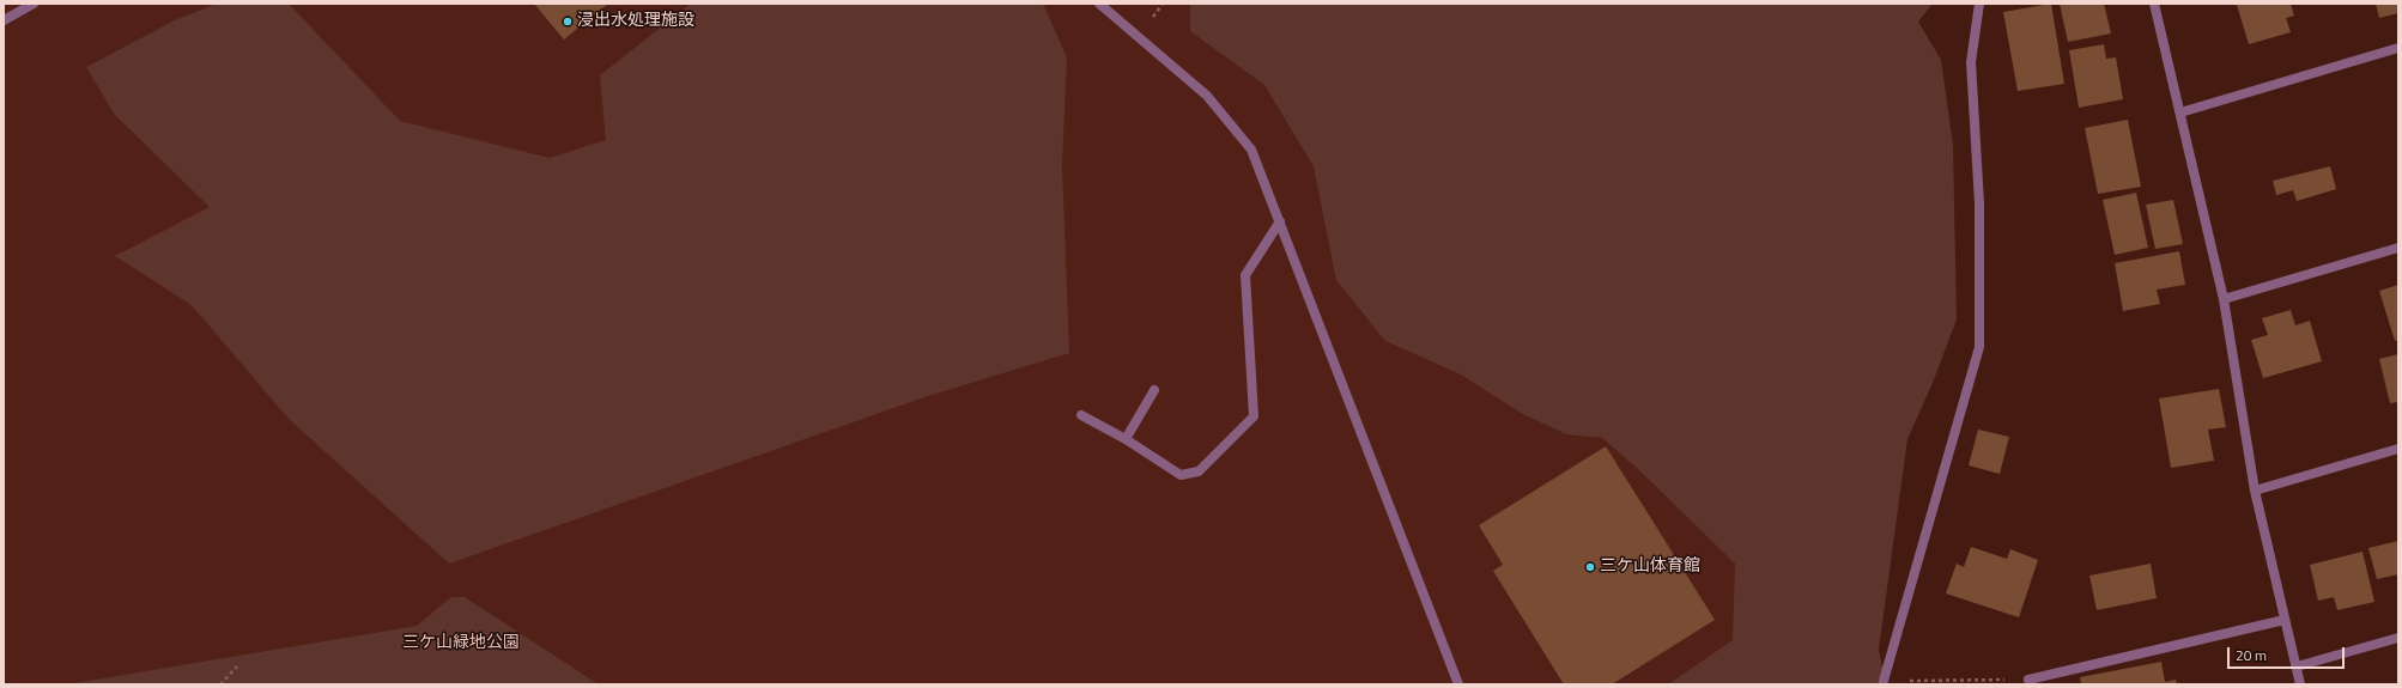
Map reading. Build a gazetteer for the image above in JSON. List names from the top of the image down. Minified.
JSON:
{"parks":["三ケ山緑地公園"],"places":["浸出水処理施設","三ケ山体育館"],"scale_bar":"20 m"}
